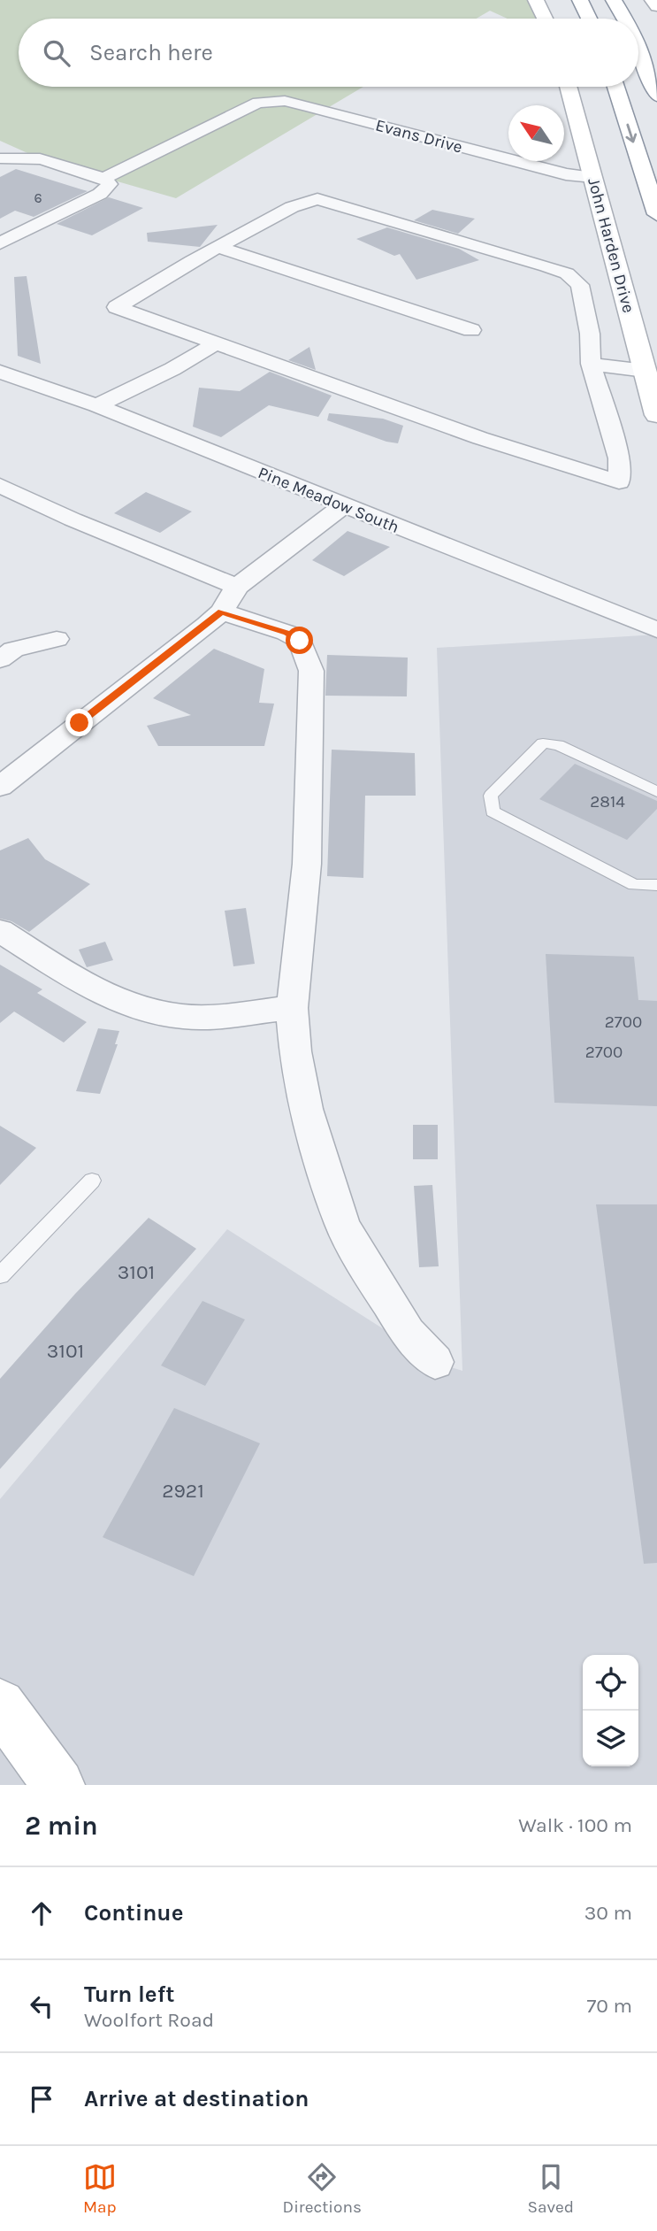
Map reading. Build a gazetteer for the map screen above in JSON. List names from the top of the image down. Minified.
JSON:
{"streets":{"main road":["John Harden Drive"],"street":["Evans Drive","Pine Meadow South"]},"crossings":[["Evans Drive","John Harden Drive"]],"house_numbers":["6","2814","2700","2700","3101","3101","2921"],"north":"top left","page":{"search":"Search here","heading":["2 min","Walk · 100 m"],"list":[["Continue","30 m"],["Turn left","Woolfort Road","70 m"],"Arrive at destination"],"nav":["Map","Directions","Saved"]}}
